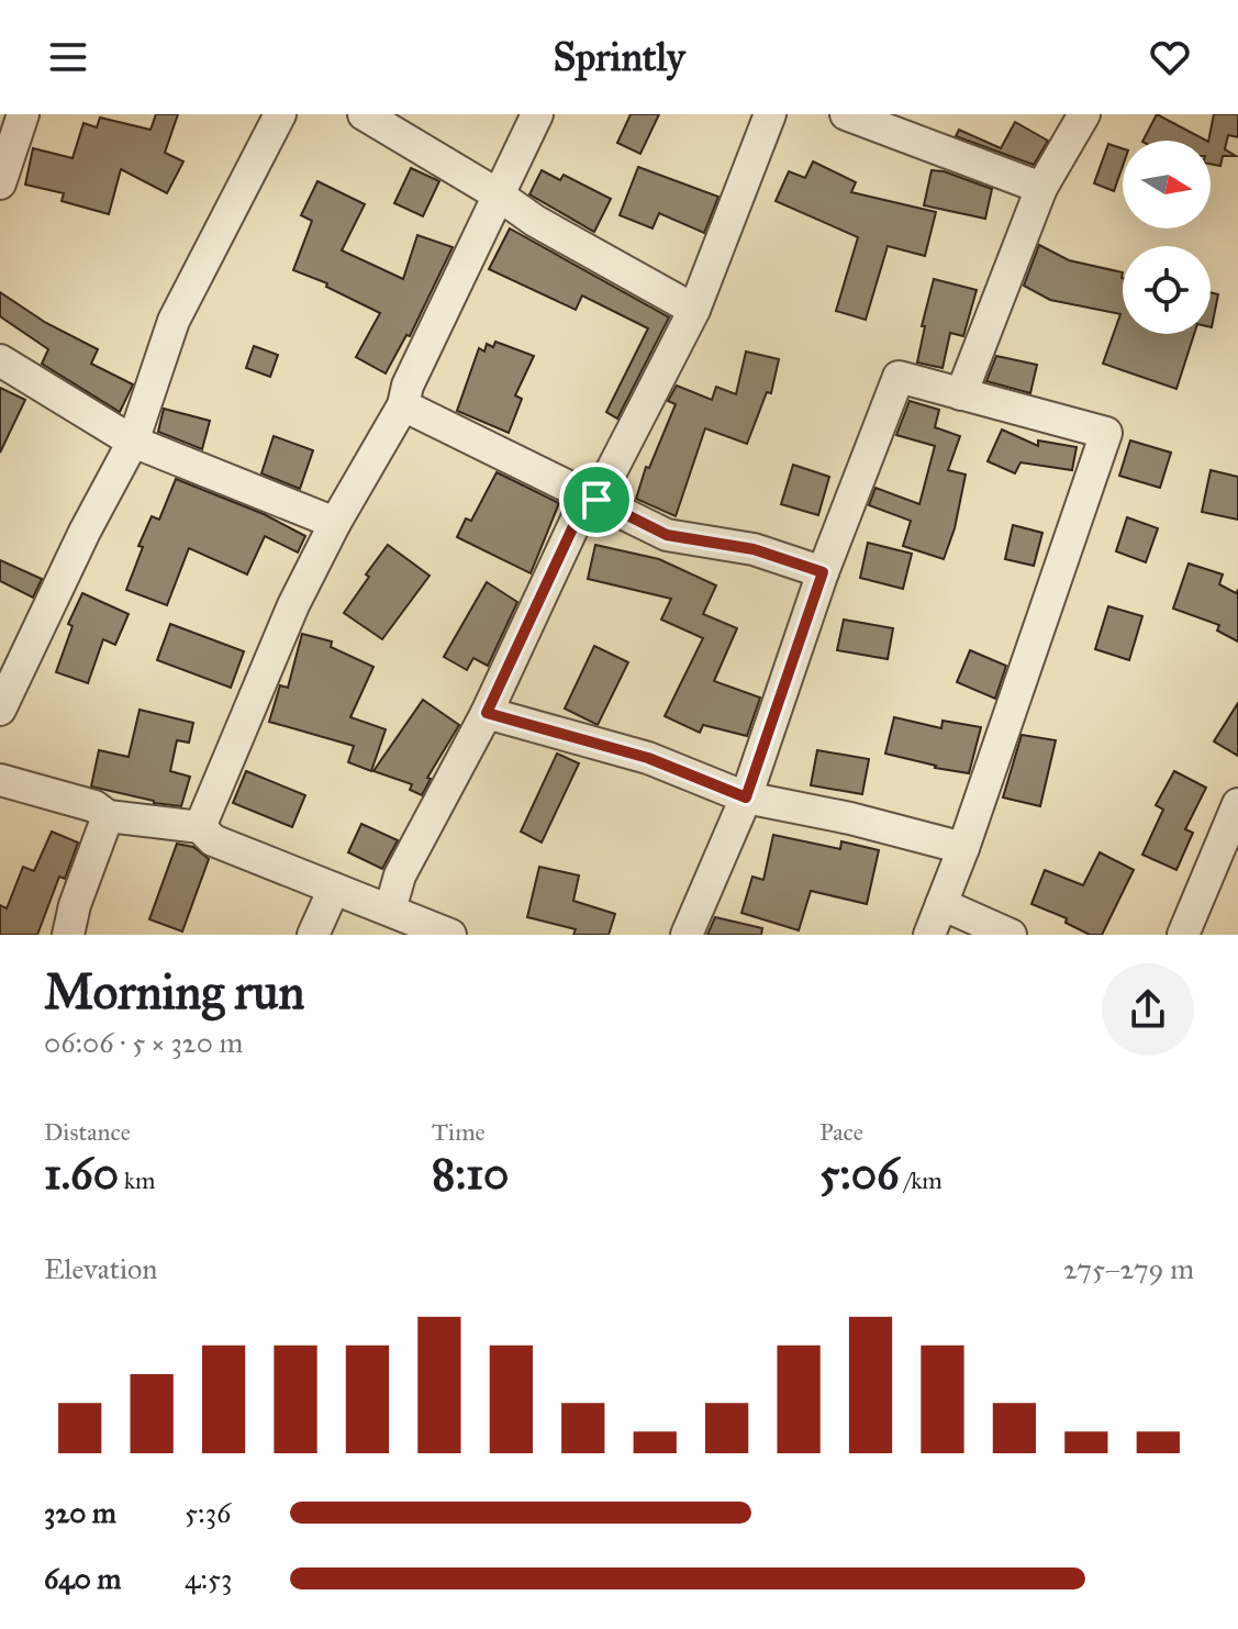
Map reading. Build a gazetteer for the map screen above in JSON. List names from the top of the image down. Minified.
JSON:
{"north":"right","page":{"header":"Sprintly","heading":["Morning run","06:06 · 5 × 320 m"],"stats":[["Distance","1.60 km"],["Time","8:10"],["Pace","5:06 /km"]],"chart":["Elevation","275–279 m"],"list":[{"name":"320 m","note":"5:36"},{"name":"640 m","note":"4:53"}]}}
